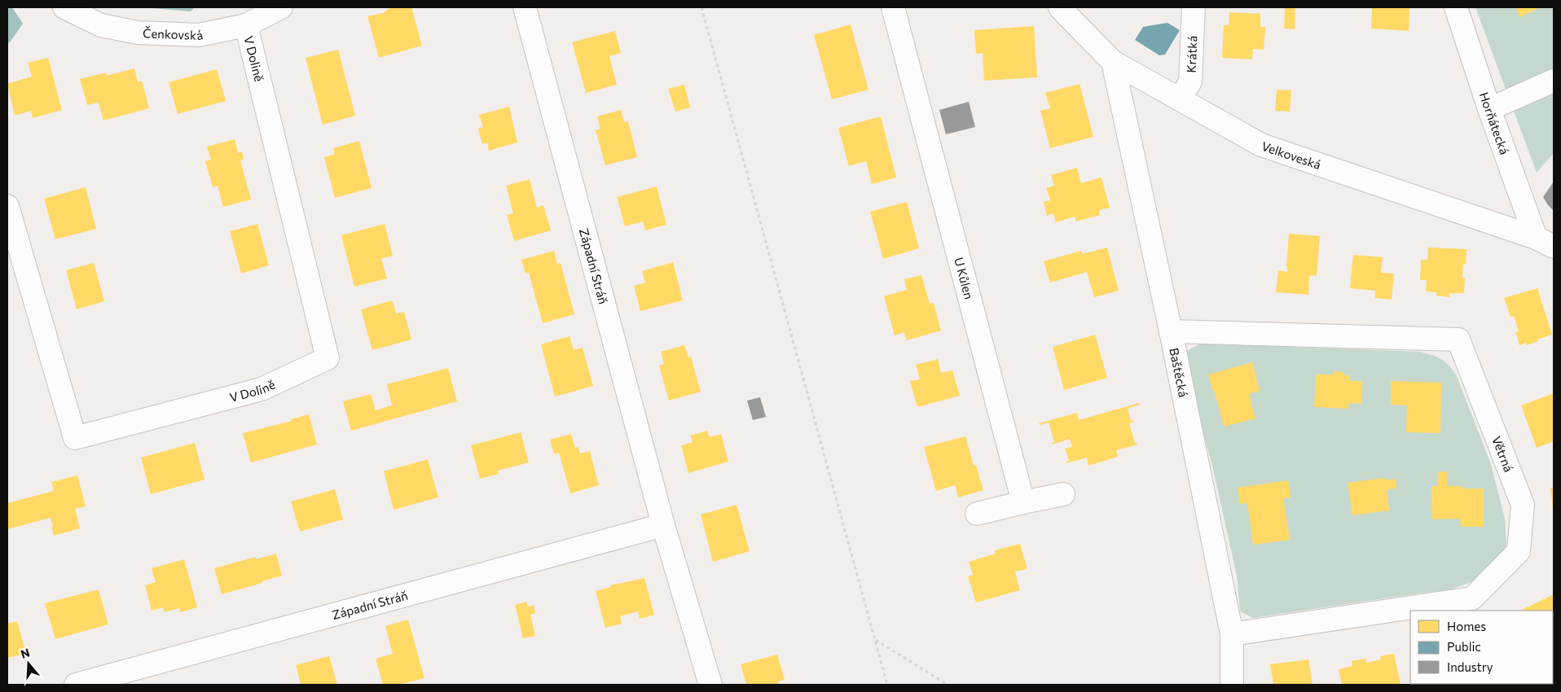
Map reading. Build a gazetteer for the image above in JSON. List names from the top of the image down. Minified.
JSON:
{"streets":{"street":["Čenkovská","Krátká","V Dolině","Horňátecká","Velkoveská","Západní Stráň","U Kůlen","Baštěcká","Větrná"]},"crossings":[["Čenkovská","V Dolině"],["Krátká","Velkoveská"],["Horňátecká","Velkoveská"],["Velkoveská","Baštěcká"],["Baštěcká","Větrná"]],"legend":["Homes","Public","Industry"],"north":"top"}
